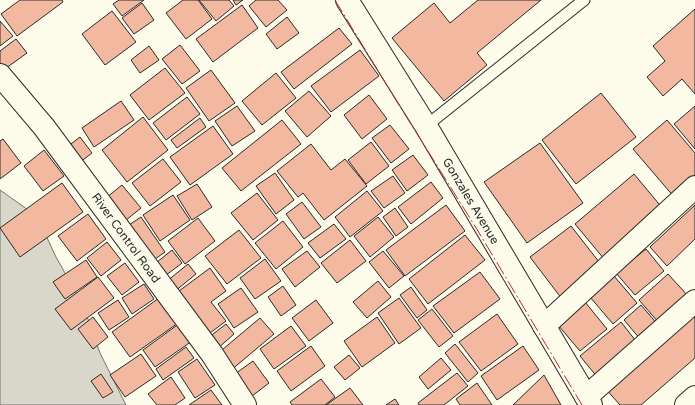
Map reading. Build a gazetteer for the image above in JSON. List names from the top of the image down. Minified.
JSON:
{"streets":{"street":["Gonzales Avenue","River Control Road"]}}
